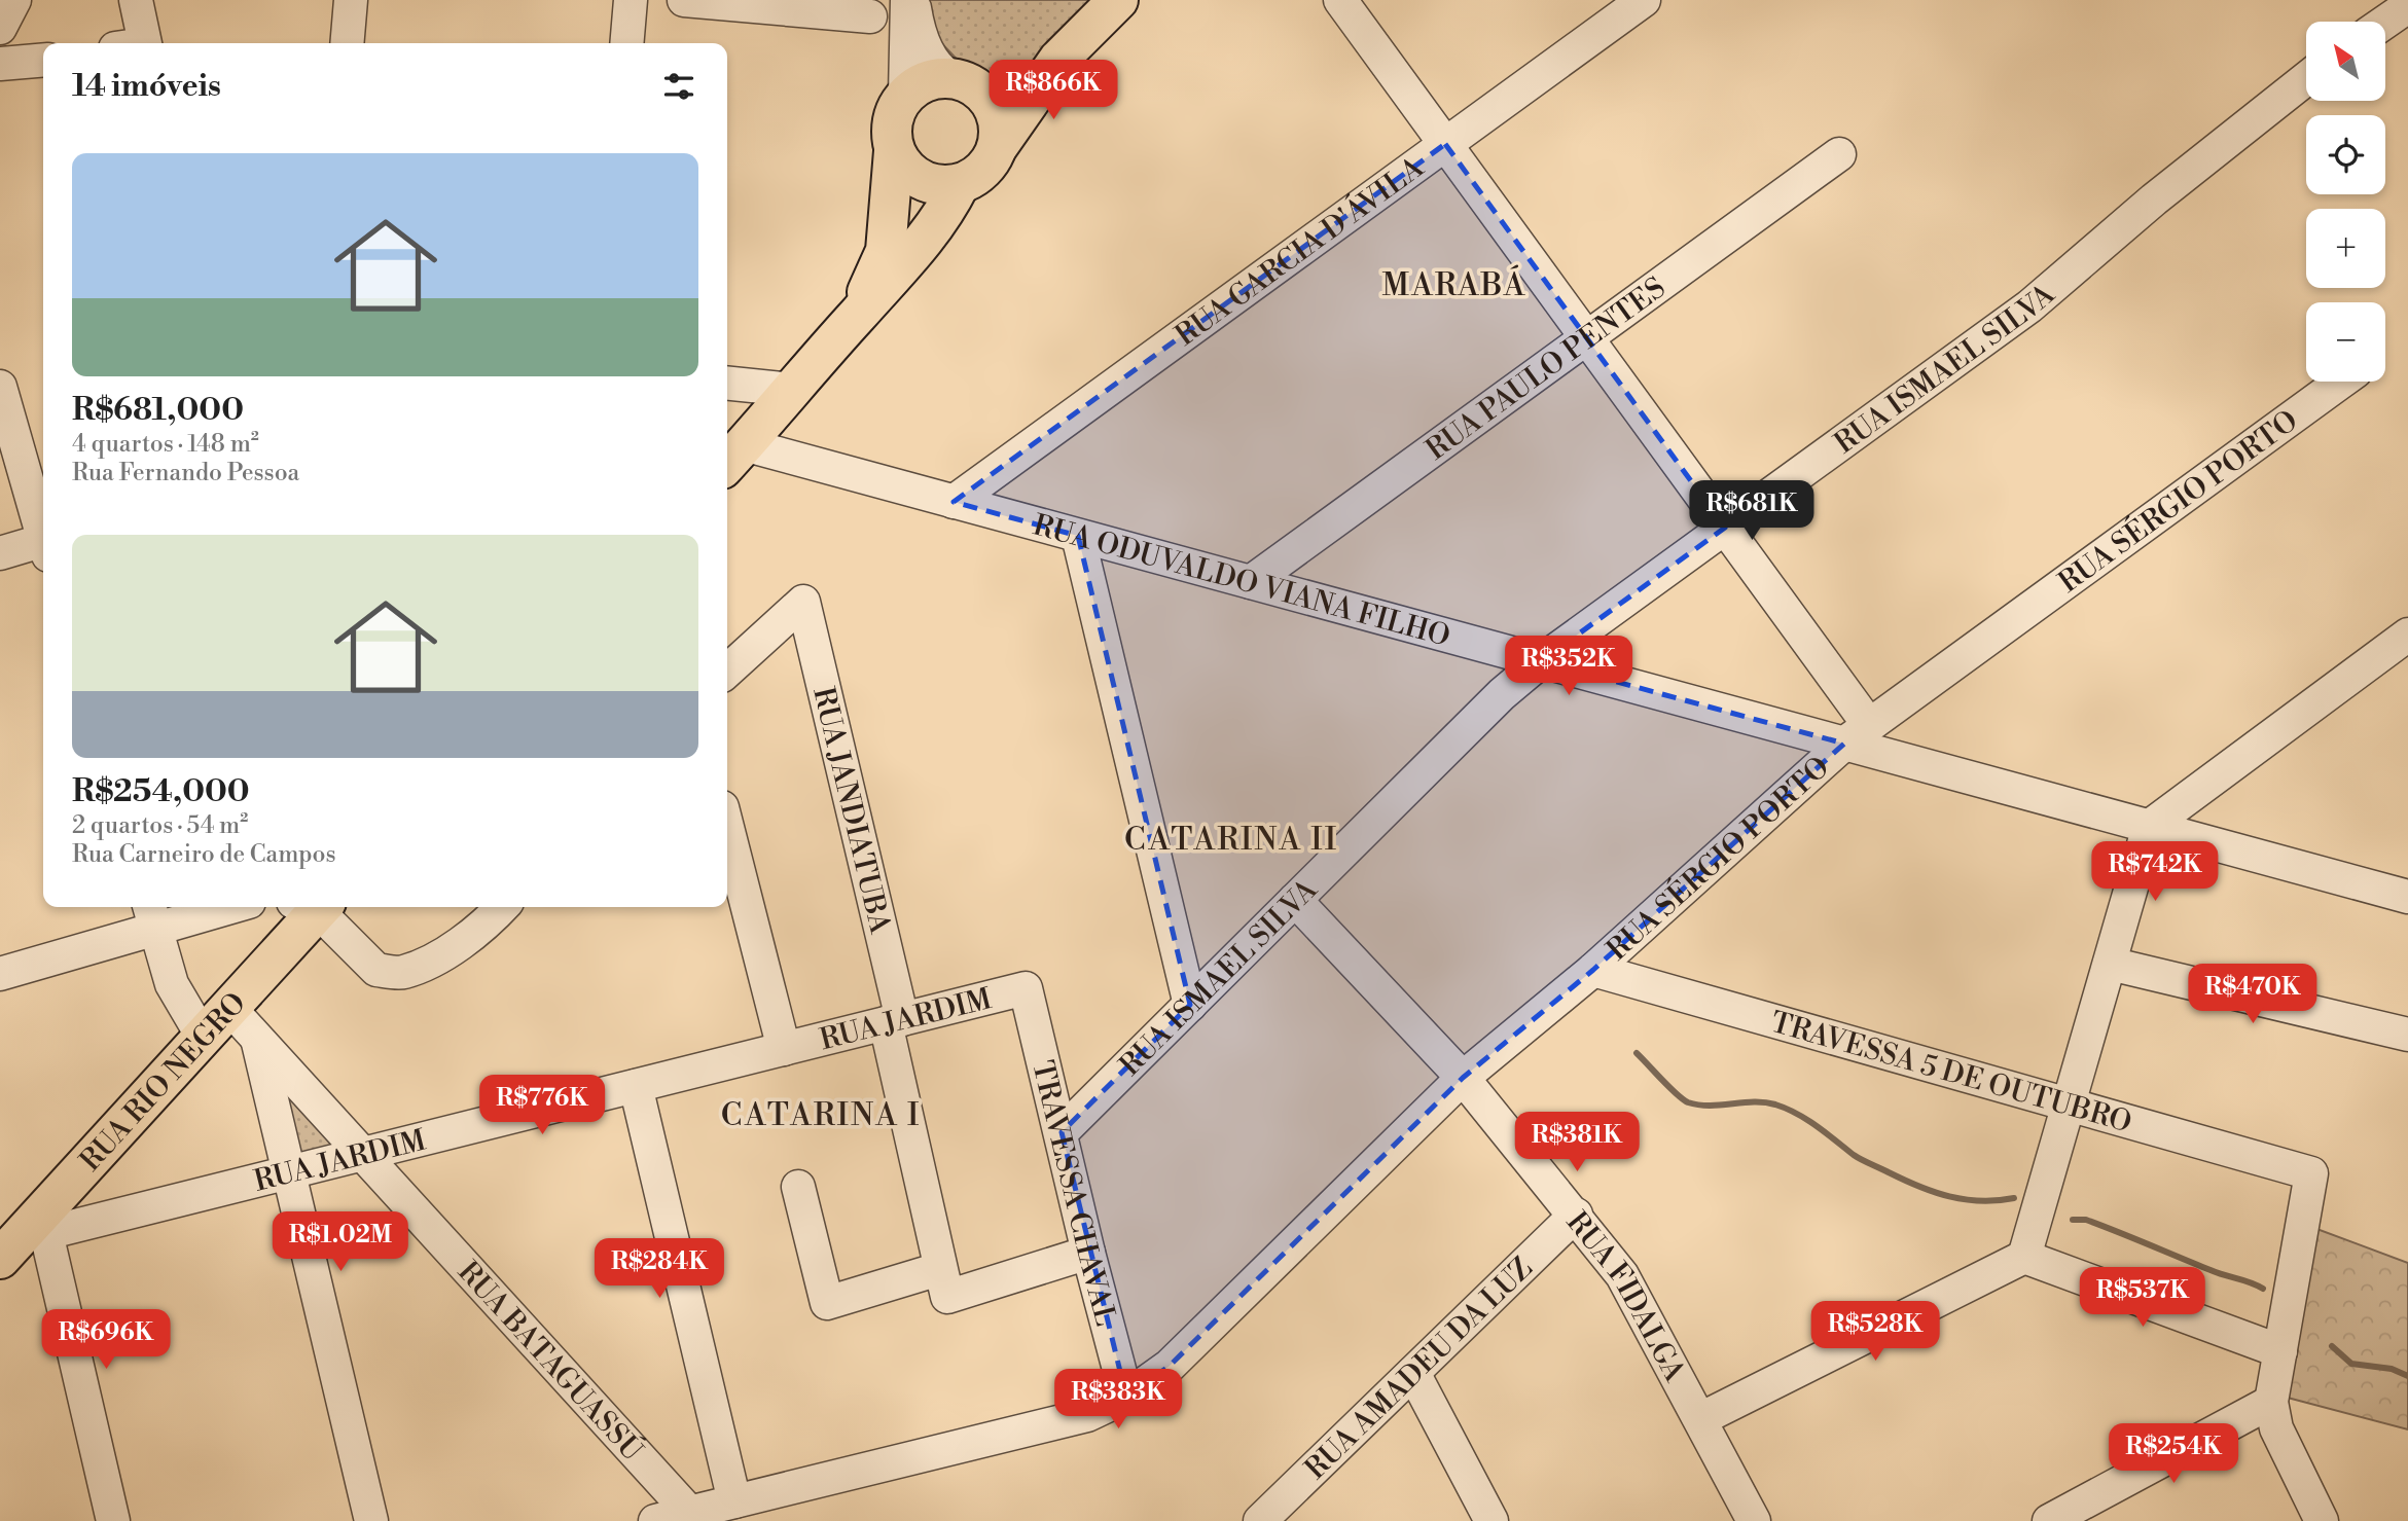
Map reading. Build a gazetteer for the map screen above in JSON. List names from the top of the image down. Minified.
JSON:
{"streets":{"main road":["RUA RIO NEGRO"],"street":["RUA GARCIA D'ÁVILA","RUA ISMAEL SILVA","RUA PAULO PENTES","RUA SÉRGIO PORTO","RUA ODUVALDO VIANA FILHO","RUA JANDIATUBA","RUA JARDIM","TRAVESSA 5 DE OUTUBRO","TRAVESSA CHAVAL","RUA FIDALGA","RUA BATAGUASSÚ","RUA AMADEU DA LUZ"]},"crossings":[["RUA GARCIA D'ÁVILA","RUA ODUVALDO VIANA FILHO"],["RUA ISMAEL SILVA","RUA ODUVALDO VIANA FILHO"],["RUA ISMAEL SILVA","TRAVESSA CHAVAL"],["RUA ISMAEL SILVA","RUA FIDALGA"],["RUA PAULO PENTES","RUA ODUVALDO VIANA FILHO"],["RUA SÉRGIO PORTO","RUA ODUVALDO VIANA FILHO"],["RUA SÉRGIO PORTO","TRAVESSA 5 DE OUTUBRO"],["RUA SÉRGIO PORTO","TRAVESSA CHAVAL"],["RUA SÉRGIO PORTO","RUA FIDALGA"],["RUA SÉRGIO PORTO","RUA BATAGUASSÚ"],["RUA JANDIATUBA","RUA JARDIM"],["RUA JARDIM","RUA RIO NEGRO"],["RUA JARDIM","TRAVESSA CHAVAL"],["RUA JARDIM","RUA BATAGUASSÚ"],["RUA RIO NEGRO","RUA BATAGUASSÚ"],["RUA FIDALGA","RUA AMADEU DA LUZ"]],"districts":["MARABÁ","CATARINA II","CATARINA I"],"north":"top left","page":{"map_buttons":["+","−"],"heading":"14 imóveis","price":["R$866K","R$681K","R$352K","R$742K","R$470K","R$776K","R$381K","R$1.02M","R$284K","R$537K","R$528K","R$696K","R$383K","R$254K"],"list":[{"name":"R$681,000","note":"4 quartos · 148 m² · Rua Fernando Pessoa"},{"name":"R$254,000","note":"2 quartos · 54 m² · Rua Carneiro de Campos"}]}}
